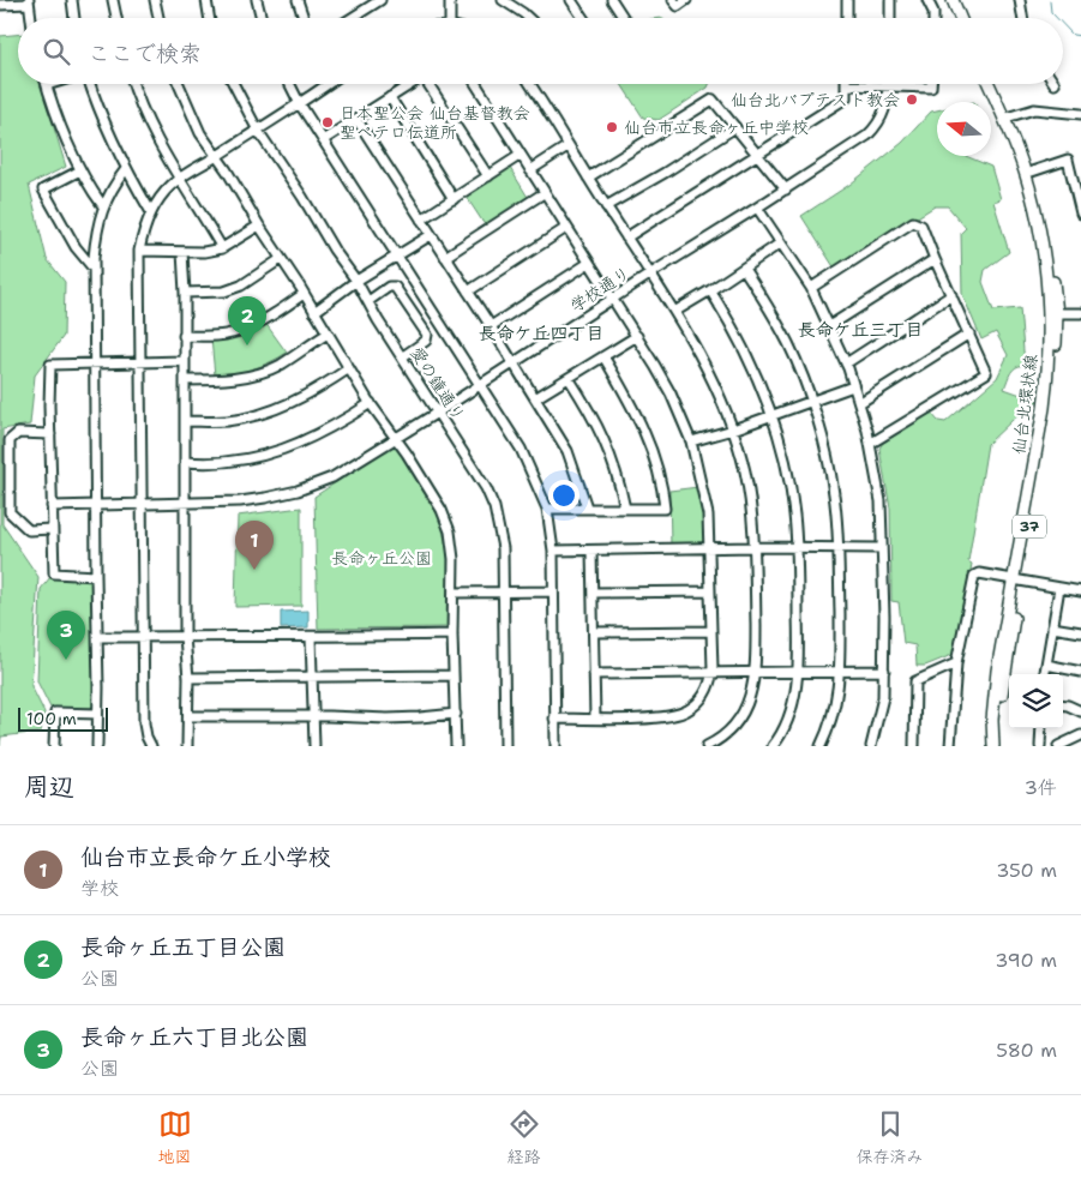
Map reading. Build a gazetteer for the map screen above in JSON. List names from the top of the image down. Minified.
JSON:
{"streets":{"main road":["仙台北環状線","37"],"street":["学校通り","愛の鐘通り"]},"crossings":[["学校通り","愛の鐘通り"]],"districts":["長命ケ丘三丁目","長命ケ丘四丁目"],"parks":["長命ヶ丘公園"],"places":["仙台北バプテスト教会","日本聖公会 仙台基督教会 聖ペテロ伝道所","仙台市立長命ヶ丘中学校"],"scale_bar":"100 m","north":"left","page":{"search":"ここで検索","pins":["2","1","3"],"scale":"100 m","heading":["周辺","3件"],"list":[{"mark":"1","name":"仙台市立長命ケ丘小学校","note":"学校","value":"350 m"},{"mark":"2","name":"長命ヶ丘五丁目公園","note":"公園","value":"390 m"},{"mark":"3","name":"長命ヶ丘六丁目北公園","note":"公園","value":"580 m"}],"nav":["地図","経路","保存済み"]}}
